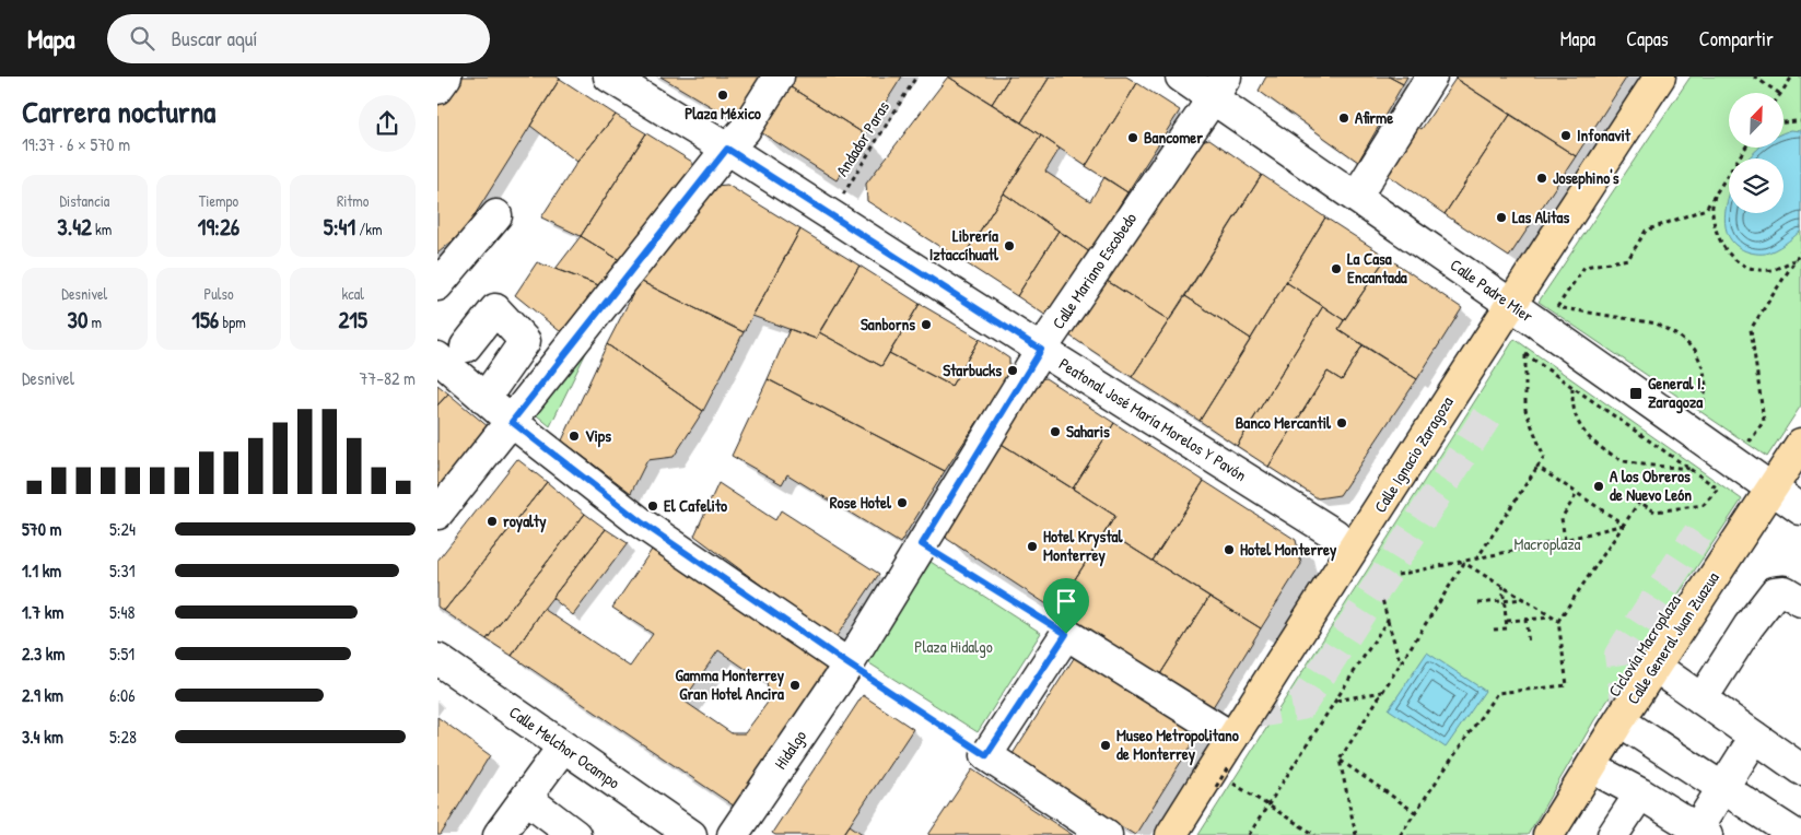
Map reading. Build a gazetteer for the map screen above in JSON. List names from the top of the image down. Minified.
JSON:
{"streets":{"main road":["Calle Ignacio Zaragoza","Calle General Juan Zuazua"],"street":["Calle Mariano Escobedo","Calle Padre Mier","Peatonal José María Morelos Y Pavón","Calle Melchor Ocampo","Hidalgo"],"path":["Andador Paras"]},"crossings":[["Andador Paras","Peatonal José María Morelos Y Pavón"],["Calle Mariano Escobedo","Calle Padre Mier"],["Calle Mariano Escobedo","Peatonal José María Morelos Y Pavón"],["Calle Mariano Escobedo","Hidalgo"],["Calle Padre Mier","Calle Ignacio Zaragoza"],["Calle Padre Mier","Calle General Juan Zuazua"]],"parks":["Macroplaza","Plaza Hidalgo"],"places":{"other":["Plaza México","Afirme","Infonavit","Bancomer","Josephino's","Las Alitas","Librería Iztaccíhuatl","La Casa Encantada","Sanborns","Starbucks","Banco Mercantil","Saharis","Vips","A los Obreros de Nuevo León","Rose Hotel","El Cafelito","royalty","Hotel Krystal Monterrey","Hotel Monterrey","Gamma Monterrey Gran Hotel Ancira","Museo Metropolitano de Monterrey"],"transit":["General I. Zaragoza"]},"north":"top right","page":{"header":"Mapa","search":"Buscar aquí","nav":["Mapa","Capas","Compartir"],"heading":["Carrera nocturna","19:37 · 6 × 570 m"],"stats":[["Distancia","3.42 km"],["Tiempo","19:26"],["Ritmo","5:41 /km"],["Desnivel","30 m"],["Pulso","156 bpm"],["kcal","215"]],"chart":["Desnivel","77–82 m"],"list":[{"name":"570 m","note":"5:24"},{"name":"1.1 km","note":"5:31"},{"name":"1.7 km","note":"5:48"},{"name":"2.3 km","note":"5:51"},{"name":"2.9 km","note":"6:06"},{"name":"3.4 km","note":"5:28"}]}}
